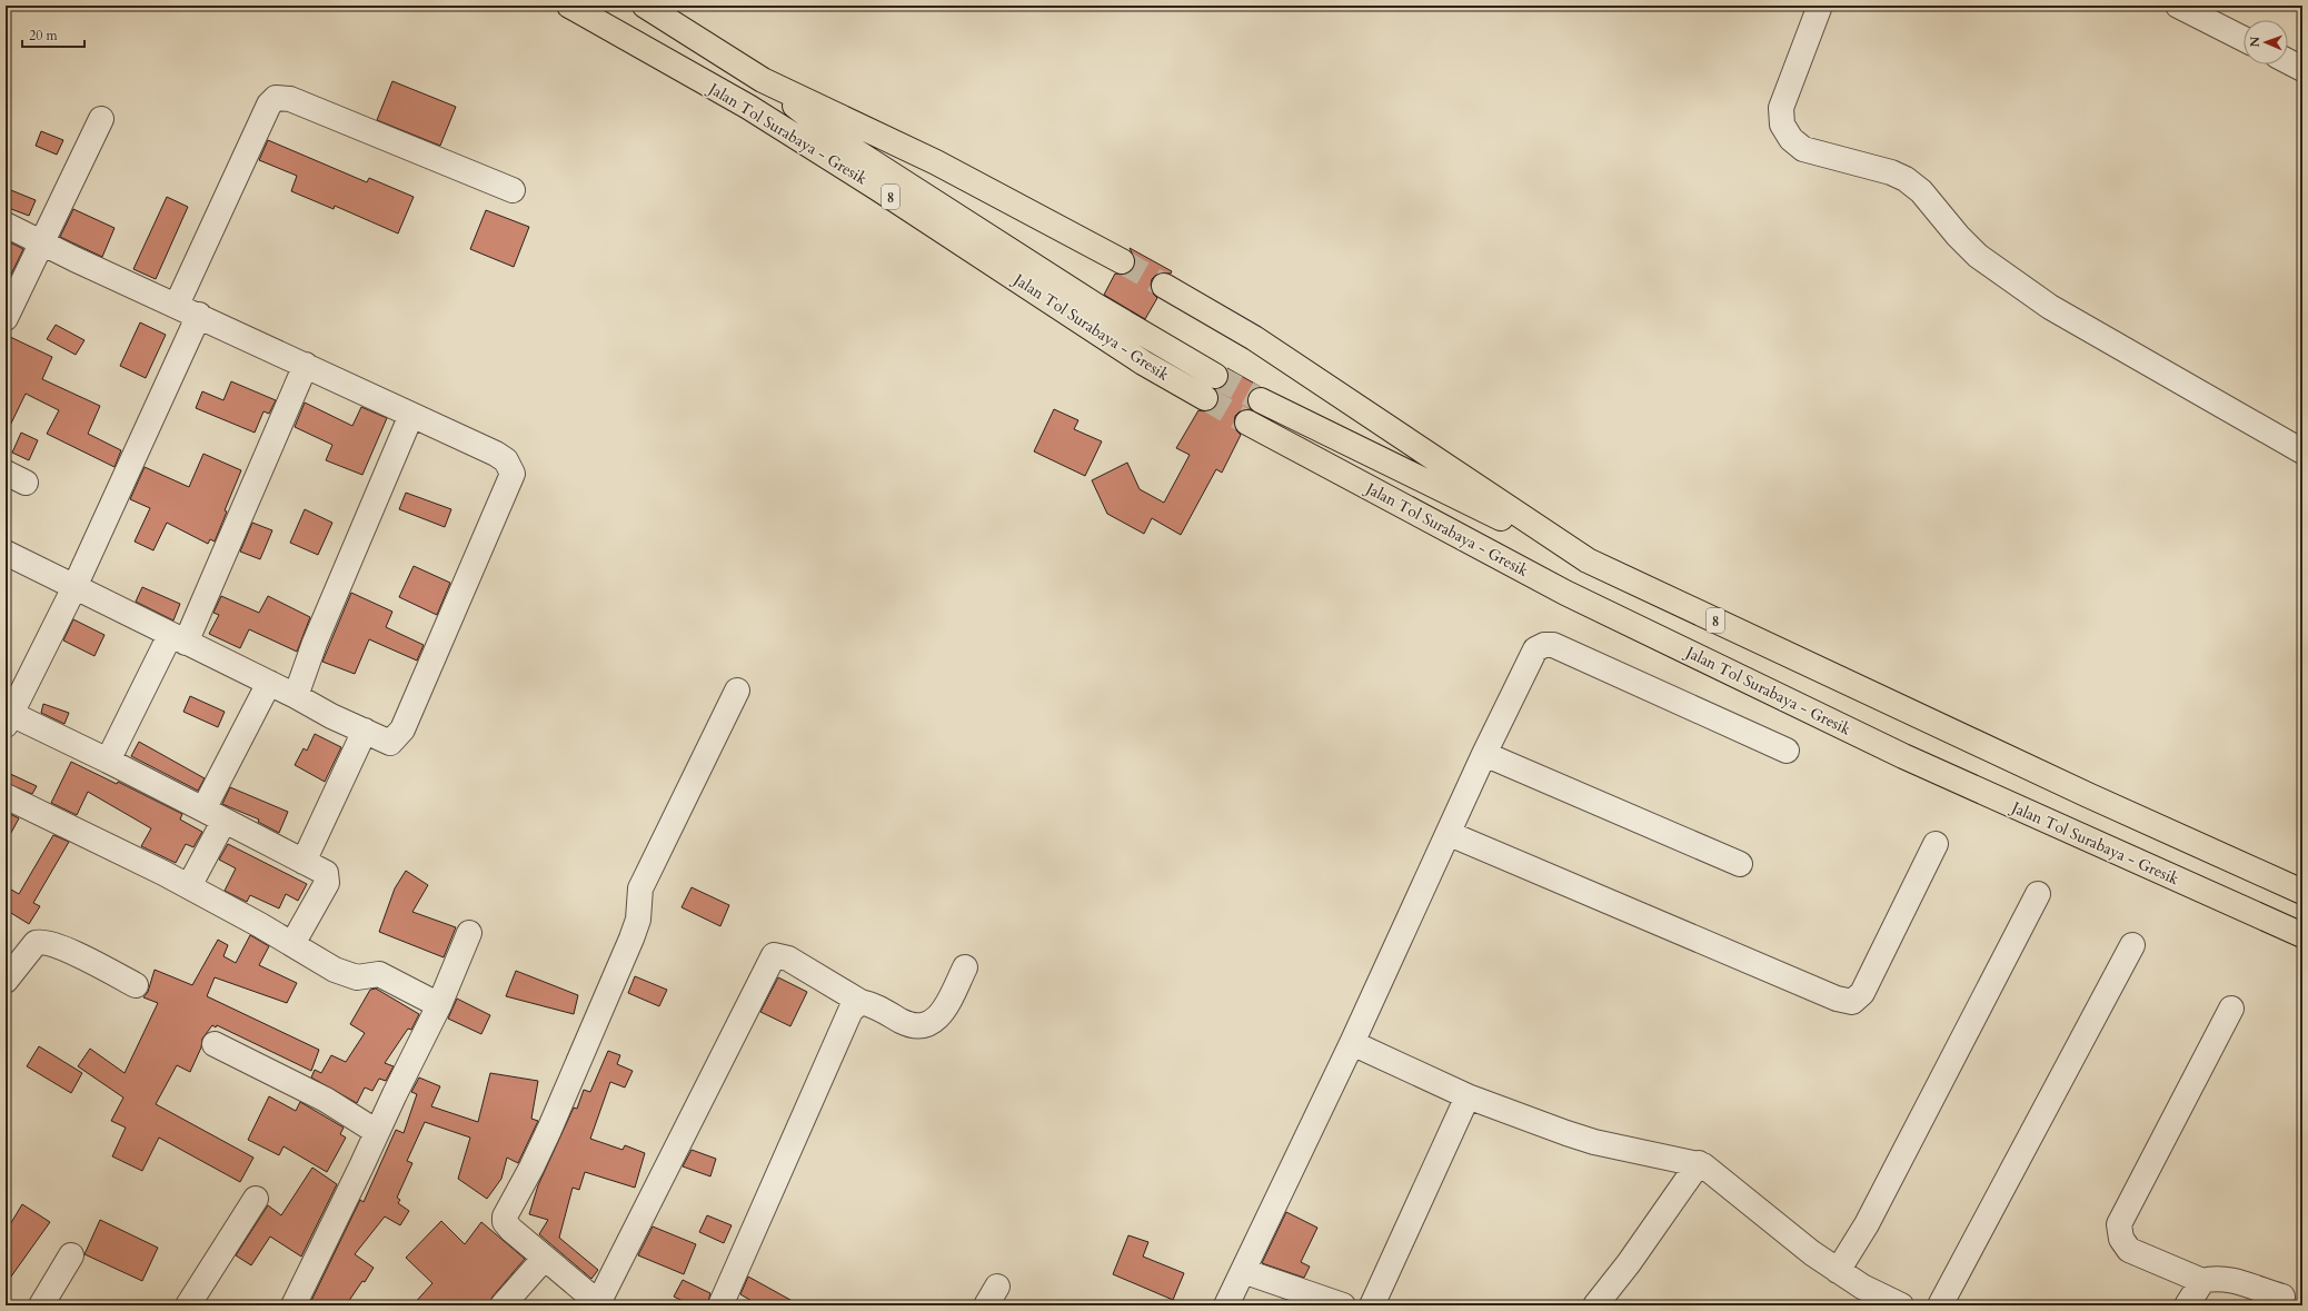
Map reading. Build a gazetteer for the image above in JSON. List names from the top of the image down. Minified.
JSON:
{"streets":{"highway":["Jalan Tol Surabaya - Gresik","8"]},"scale_bar":"20 m","north":"left"}
